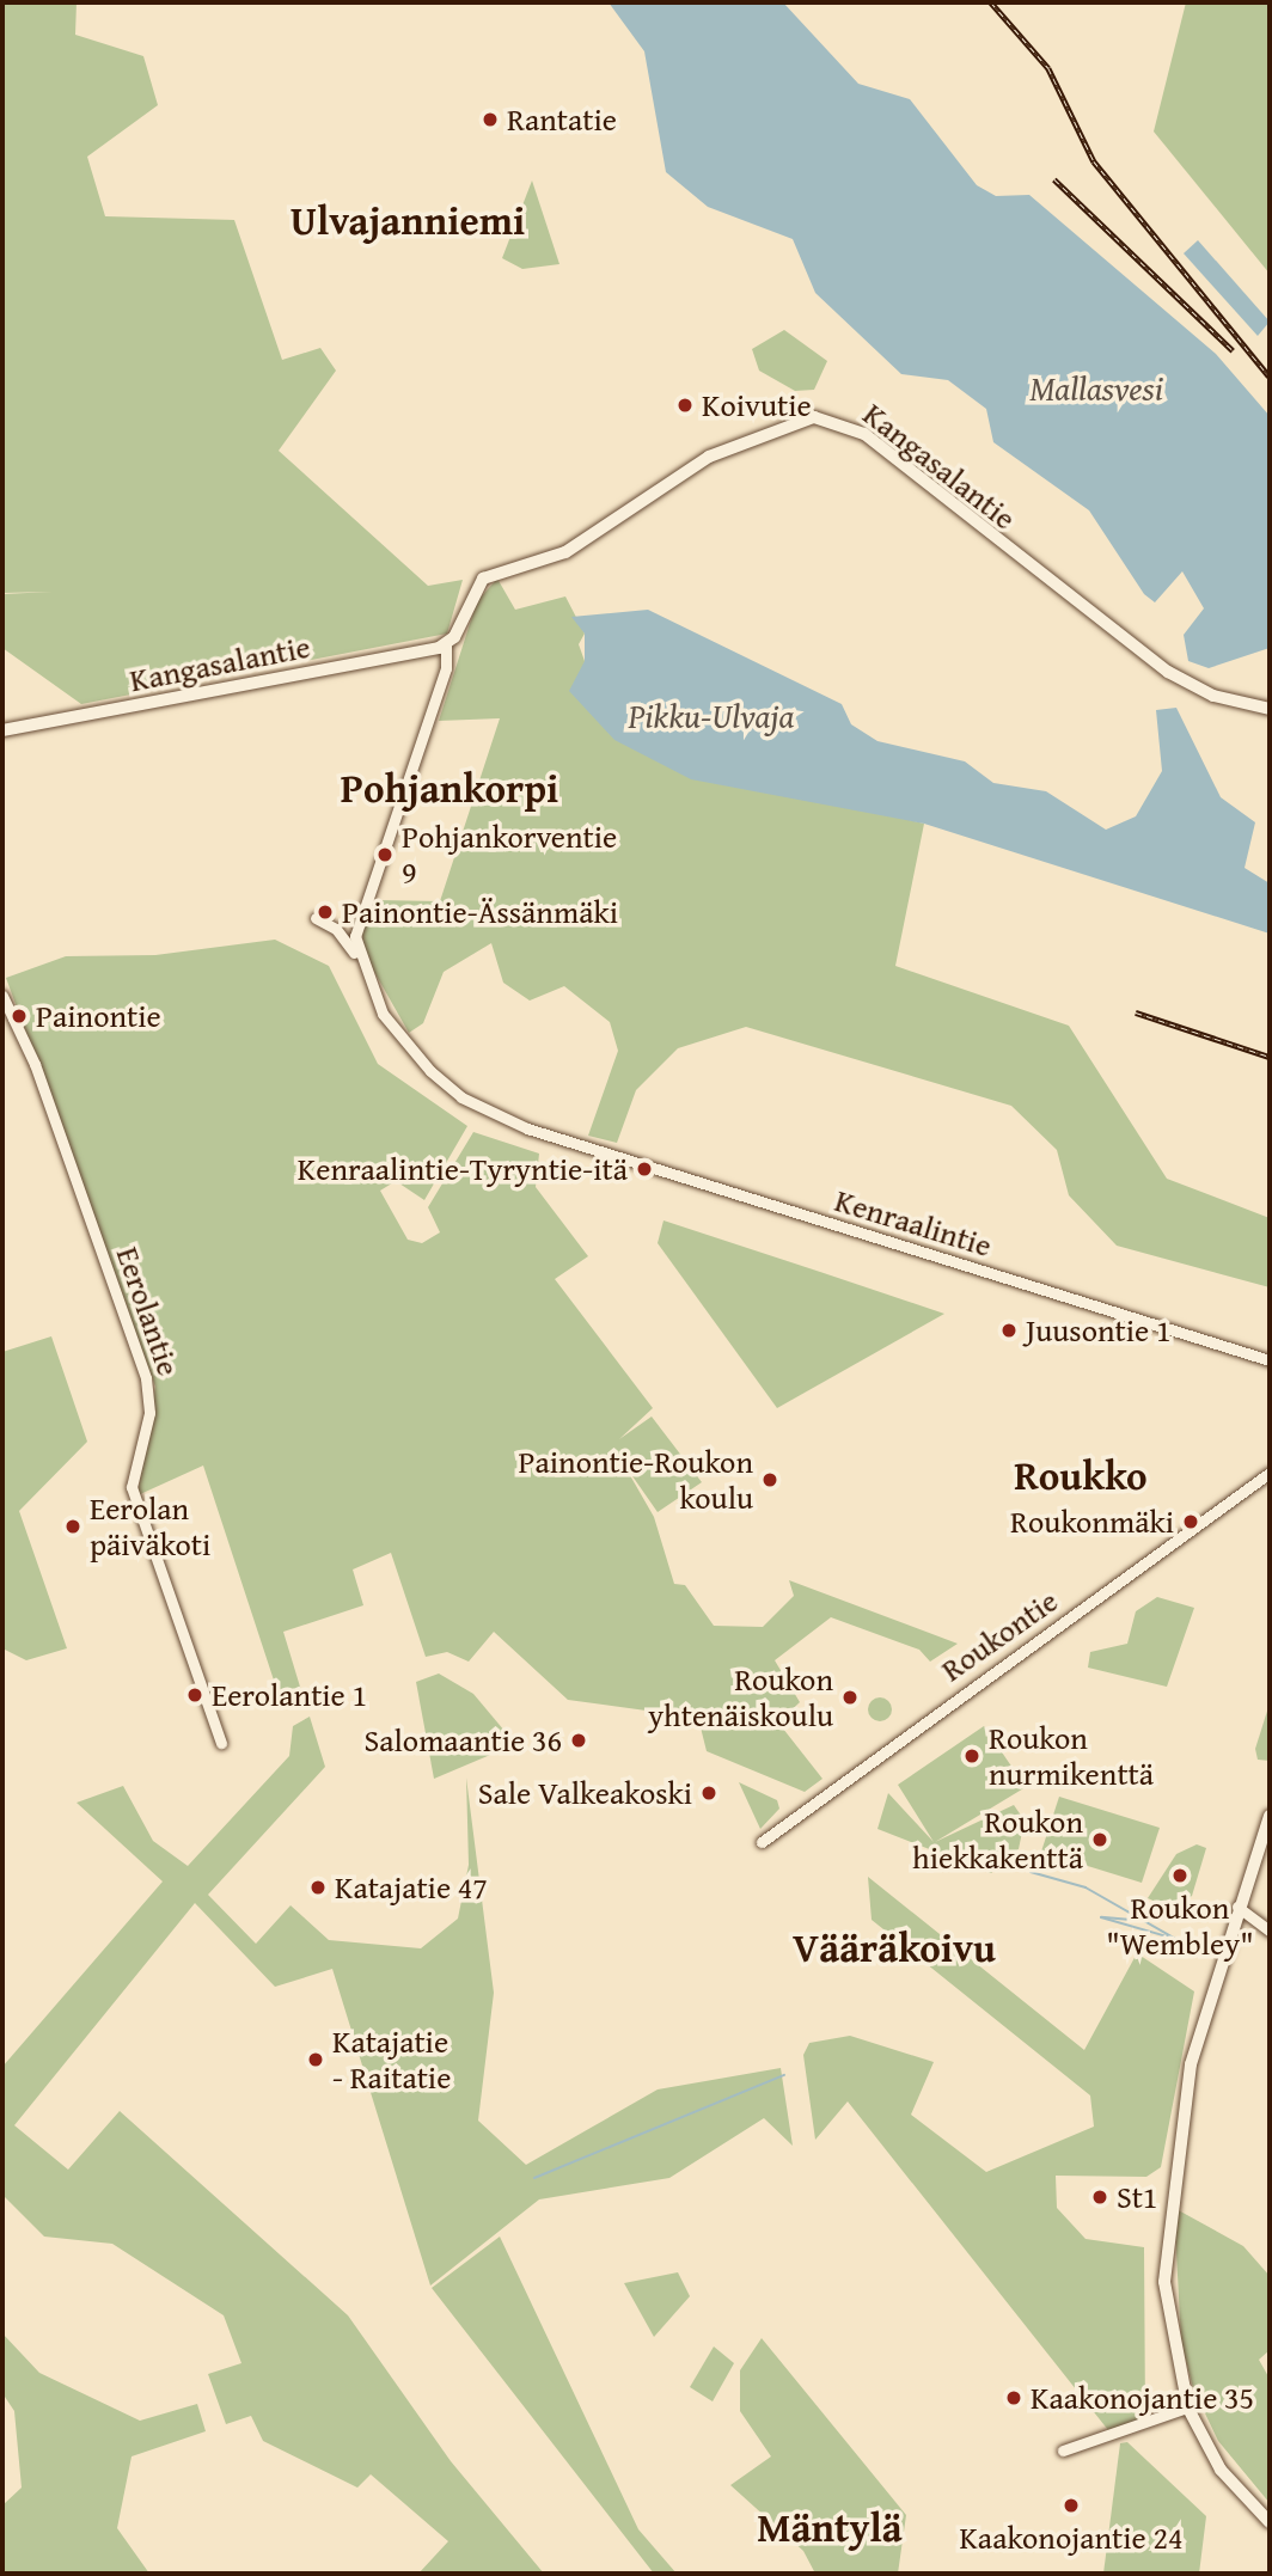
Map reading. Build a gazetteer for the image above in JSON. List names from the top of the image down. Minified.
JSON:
{"streets":{"main road":["Kangasalantie"],"street":["Kenraalintie","Eerolantie","Roukontie"]},"districts":["Ulvajanniemi","Pohjankorpi","Roukko","Vääräkoivu","Mäntylä"],"water":["Mallasvesi","Pikku-Ulvaja"],"places":["Rantatie","Koivutie","Pohjankorventie 9","Painontie-Ässänmäki","Painontie","Kenraalintie-Tyryntie-itä","Juusontie 1","Painontie-Roukon koulu","Roukonmäki","Eerolan päiväkoti","Eerolantie 1","Roukon yhtenäiskoulu","Salomaantie 36","Roukon nurmikenttä","Sale Valkeakoski","Roukon hiekkakenttä","Roukon \"Wembley\"","Katajatie 47","Katajatie - Raitatie","St1","Kaakonojantie 35","Kaakonojantie 24"]}
